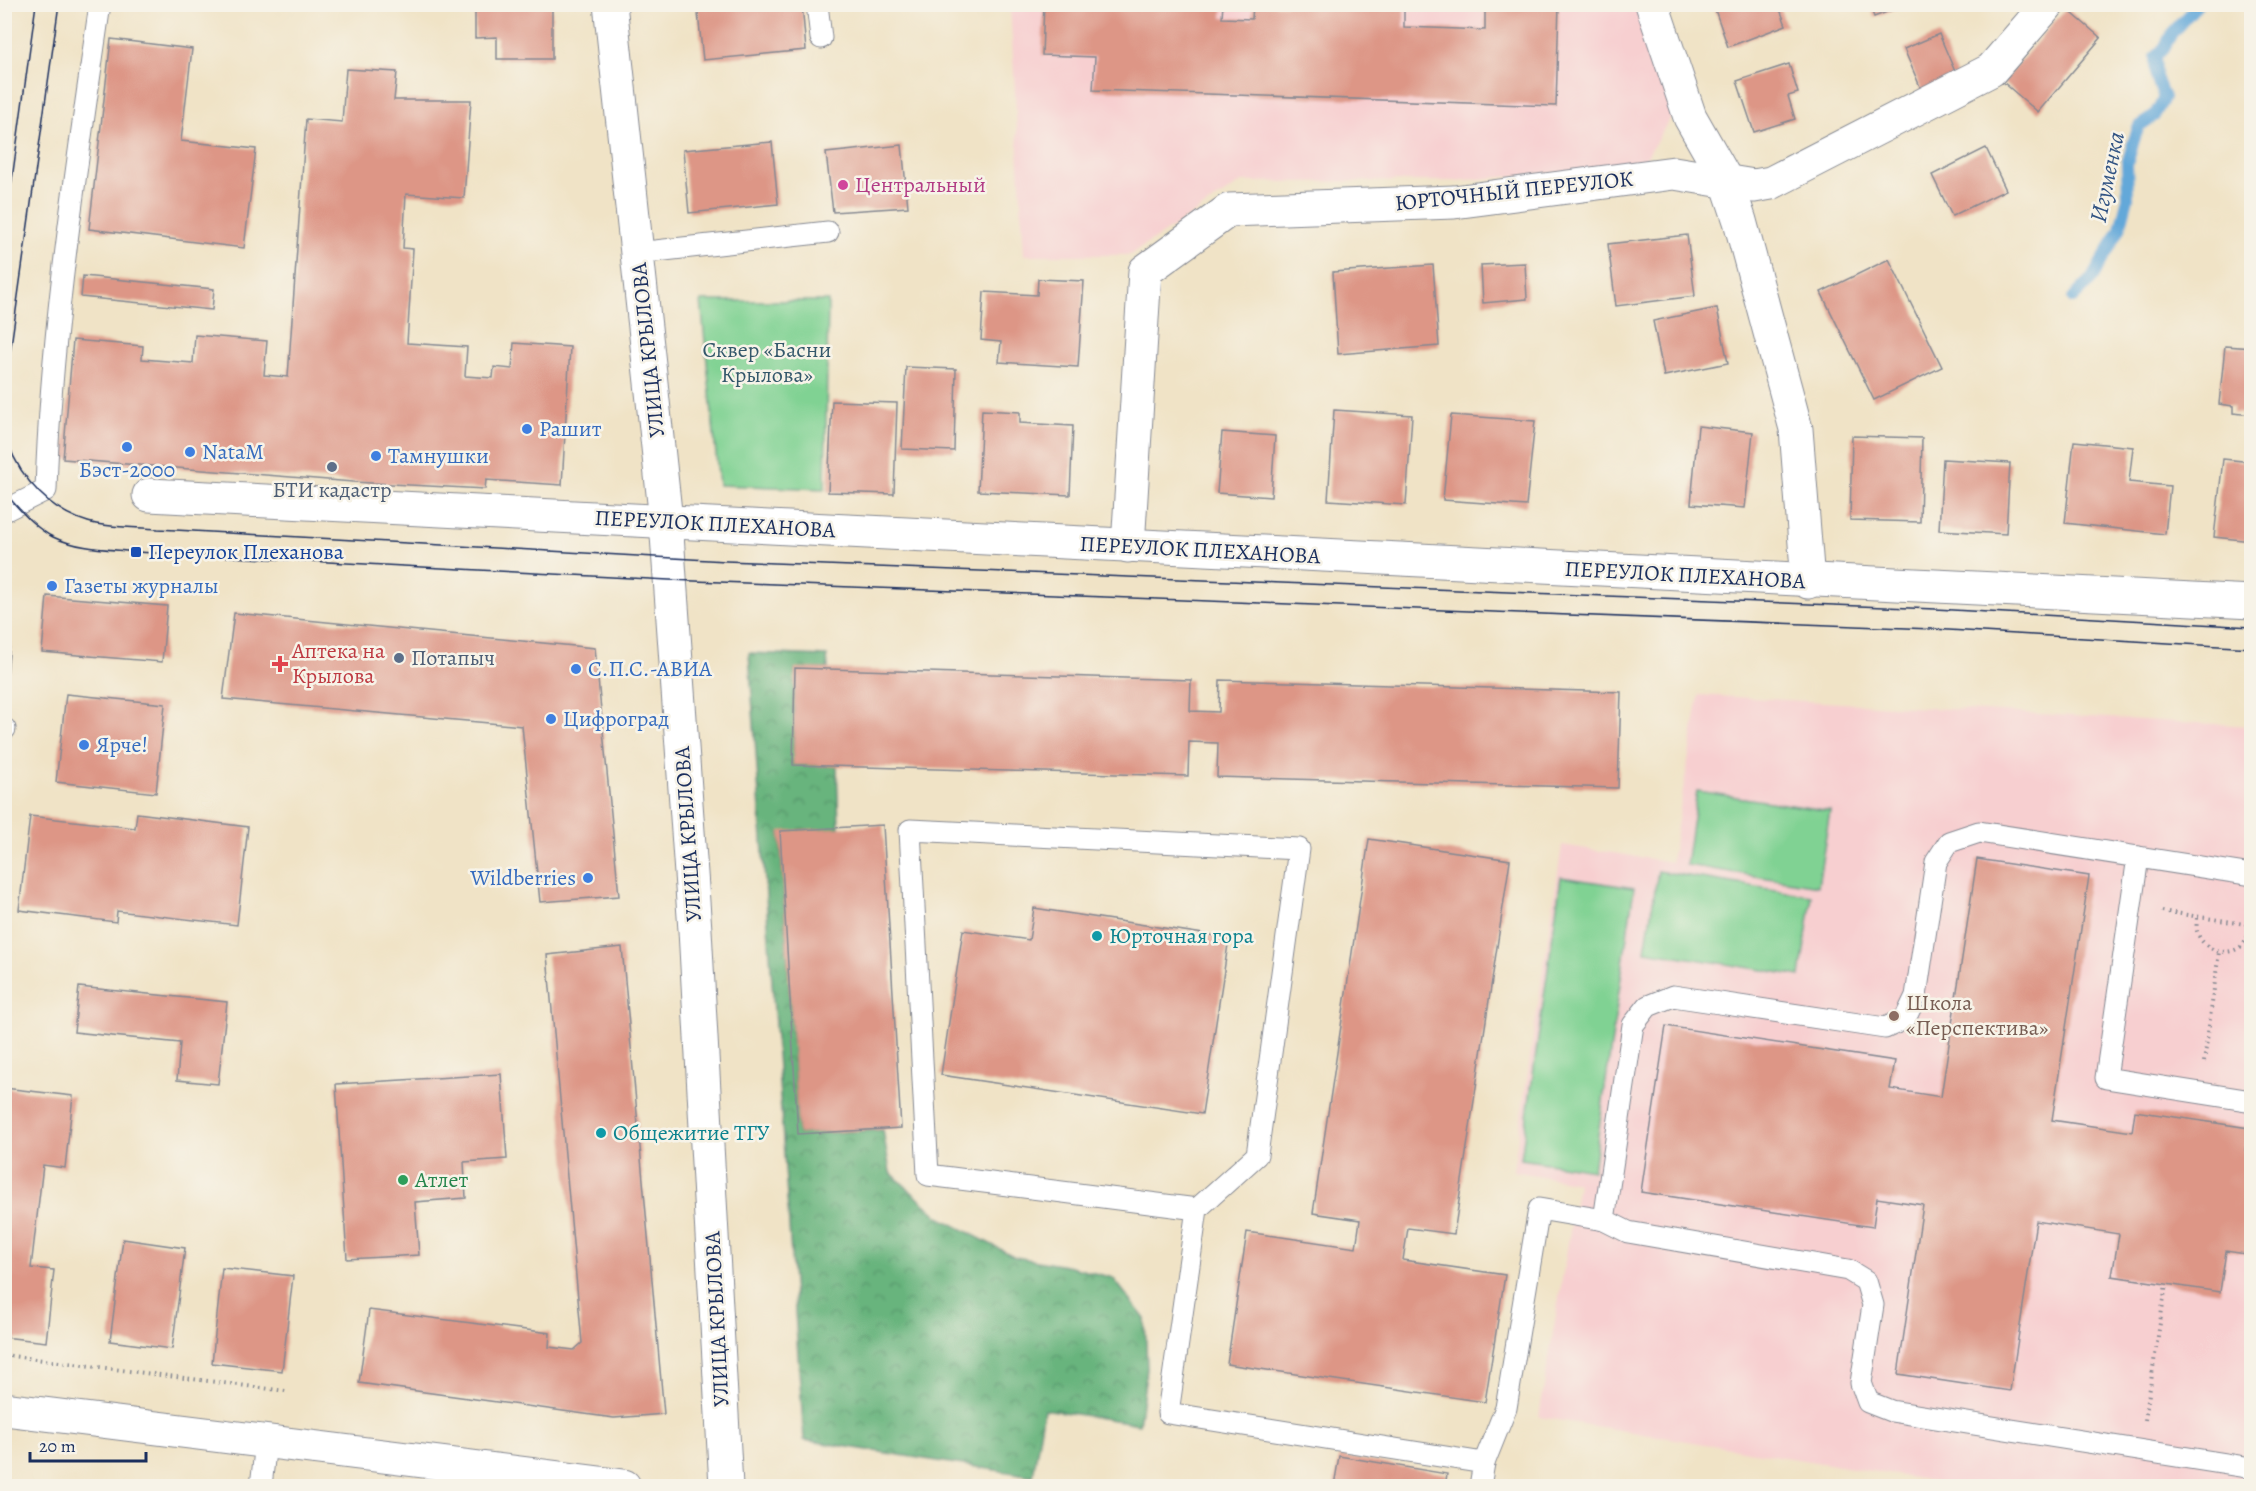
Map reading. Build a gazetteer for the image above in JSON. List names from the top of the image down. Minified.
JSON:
{"streets":{"street":["ЮРТОЧНЫЙ ПЕРЕУЛОК","УЛИЦА КРЫЛОВА","ПЕРЕУЛОК ПЛЕХАНОВА"]},"crossings":[["ЮРТОЧНЫЙ ПЕРЕУЛОК","ПЕРЕУЛОК ПЛЕХАНОВА"],["УЛИЦА КРЫЛОВА","ПЕРЕУЛОК ПЛЕХАНОВА"]],"water":["Игуменка"],"parks":["Сквер «Басни Крылова»"],"places":{"other":["Центральный","Рашит","Бэст-2000","NataM","Тамнушки","БТИ кадастр","Газеты журналы","Потапыч","С.П.С.-АВИА","Цифроград","Ярче!","Wildberries","Юрточная гора","Школа «Перспектива»","Общежитие ТГУ","Атлет"],"transit":["Переулок Плеханова"],"health":["Аптека на Крылова"]},"scale_bar":"20 m"}
